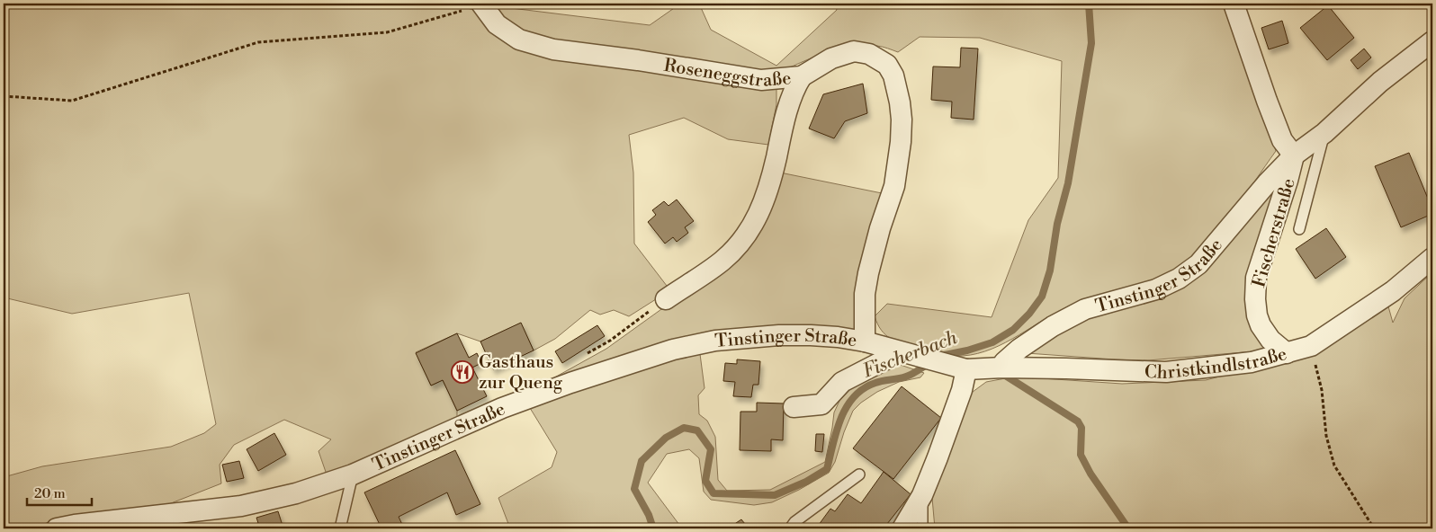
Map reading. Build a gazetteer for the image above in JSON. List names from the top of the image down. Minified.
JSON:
{"streets":{"street":["Roseneggstraße","Fischerstraße","Tinstinger Straße","Christkindlstraße"]},"crossings":[["Roseneggstraße","Tinstinger Straße"],["Fischerstraße","Tinstinger Straße"],["Fischerstraße","Christkindlstraße"],["Tinstinger Straße","Christkindlstraße"]],"water":["Fischerbach"],"places":{"restaurant":["Gasthaus zur Queng"]},"scale_bar":"20 m"}
